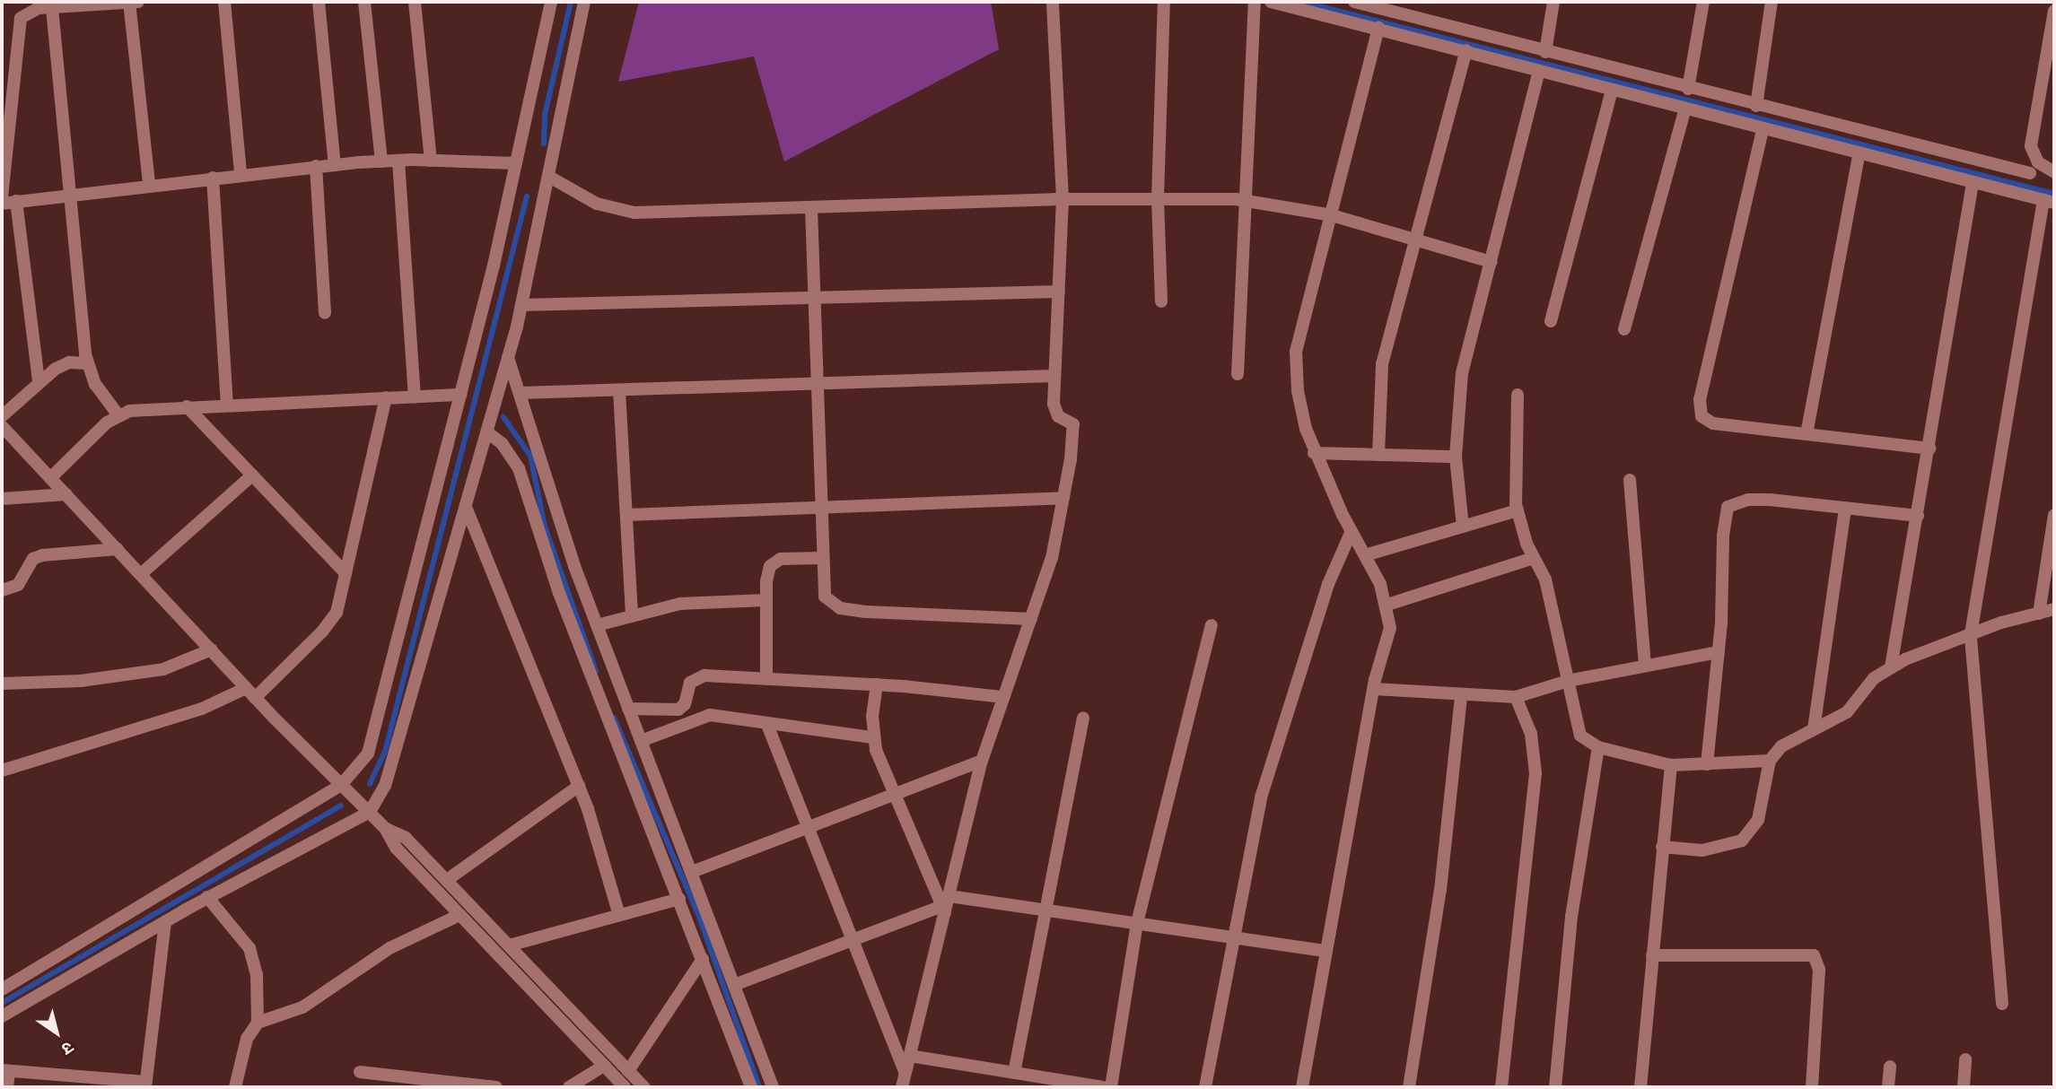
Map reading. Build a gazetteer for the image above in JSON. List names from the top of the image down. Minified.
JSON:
{"north":"bottom right"}
